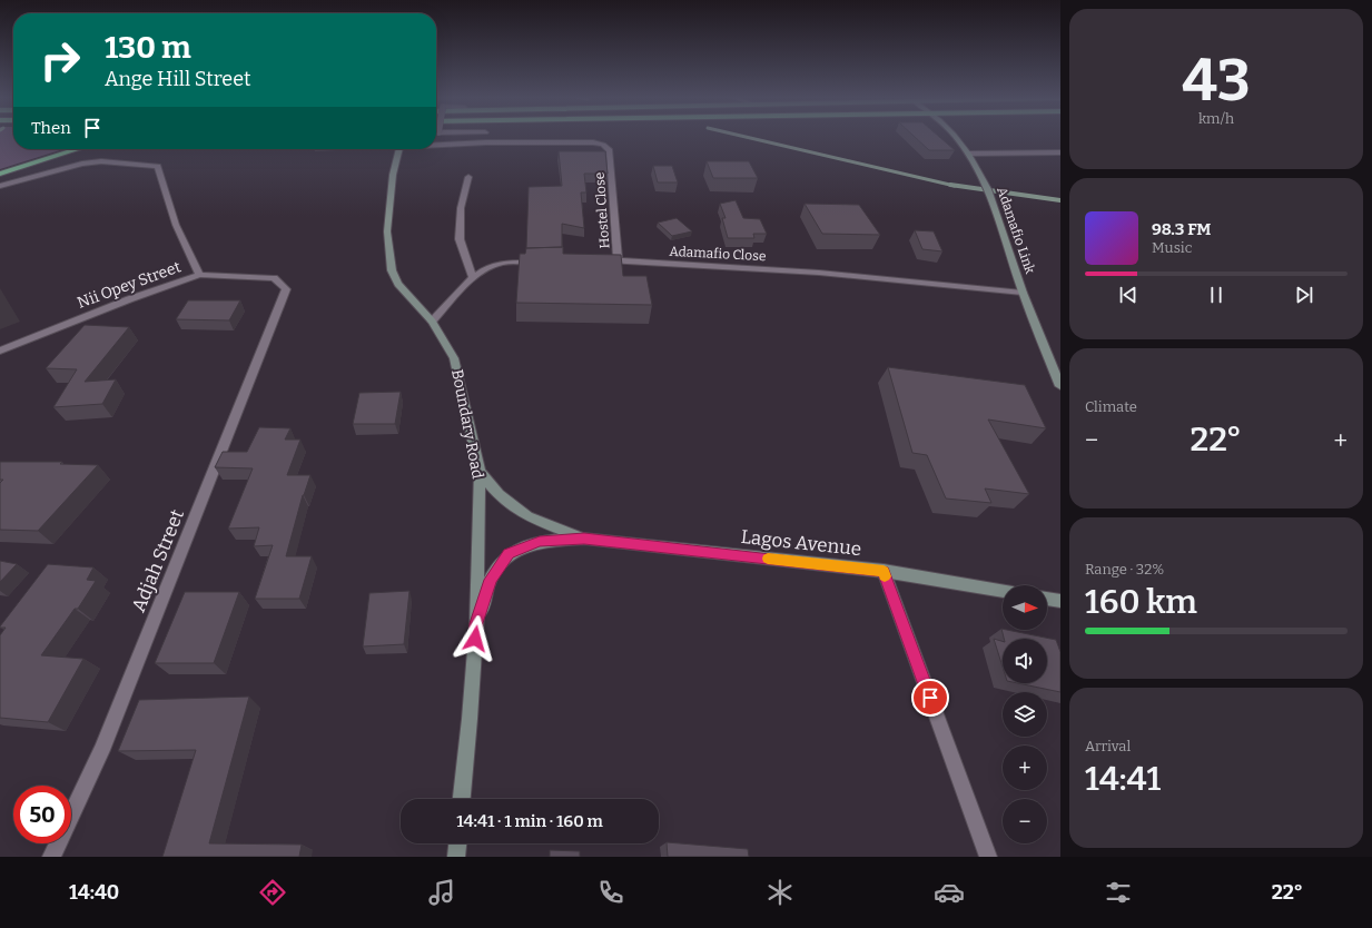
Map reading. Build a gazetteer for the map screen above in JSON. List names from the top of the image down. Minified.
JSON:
{"streets":{"street":["Hostel Close","Adamafio Link","Adamafio Close","Nii Opey Street","Boundary Road","Lagos Avenue","Adjah Street"]},"crossings":[["Hostel Close","Adamafio Close"],["Adamafio Link","Adamafio Close"],["Nii Opey Street","Adjah Street"],["Boundary Road","Lagos Avenue"]],"north":"right","page":{"tile":[["43","km/h"],"Climate",["Range · 32%","160 km"],["Arrival","14:41"]],"turn":["130 m","Ange Hill Street"],"then":"Then","song":["98.3 FM","Music"],"heat":["−","22°","+"],"map_buttons":["+","−"],"limit":"50","trip":"14:41 · 1 min · 160 m","tabs":["14:40","22°"]}}
